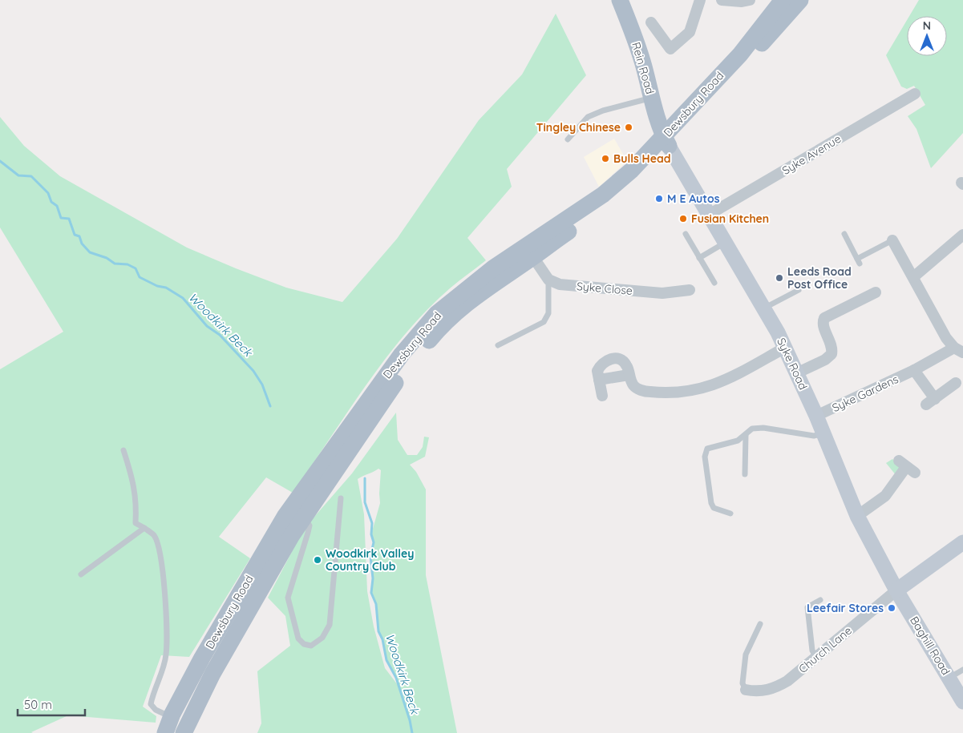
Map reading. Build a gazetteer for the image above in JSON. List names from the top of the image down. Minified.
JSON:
{"streets":{"main road":["Rein Road","Dewsbury Road"],"street":["Syke Avenue","Syke Close","Syke Road","Syke Gardens","Baghill Road","Church Lane"]},"crossings":[["Rein Road","Dewsbury Road"],["Rein Road","Syke Road"],["Dewsbury Road","Syke Road"],["Syke Avenue","Syke Road"],["Syke Road","Syke Gardens"],["Syke Road","Baghill Road"],["Syke Road","Church Lane"],["Baghill Road","Church Lane"]],"water":["Woodkirk Beck"],"places":["Tingley Chinese","Bulls Head","M E Autos","Fusian Kitchen","Leeds Road Post Office","Woodkirk Valley Country Club","Leefair Stores"],"scale_bar":"50 m","north":"top"}
